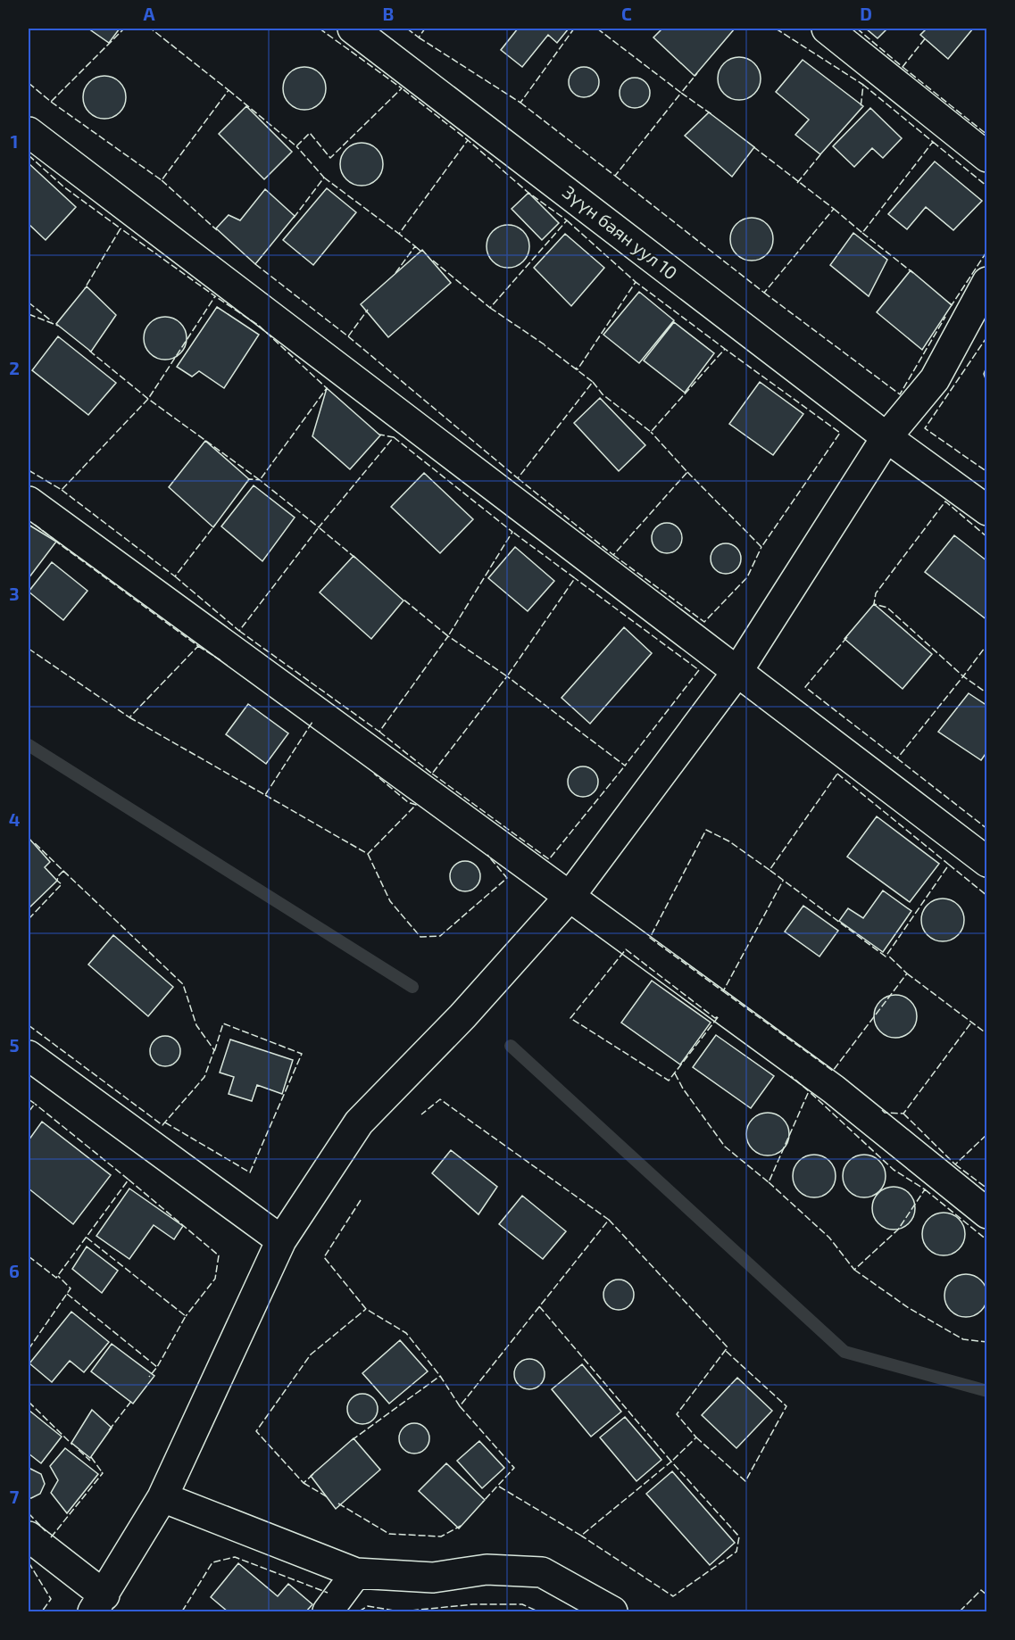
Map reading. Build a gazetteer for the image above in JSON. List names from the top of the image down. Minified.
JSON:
{"streets":{"street":["Зүүн баян уул 10"]},"grid":{"columns":["A","B","C","D"],"rows":["1","2","3","4","5","6","7"]}}
